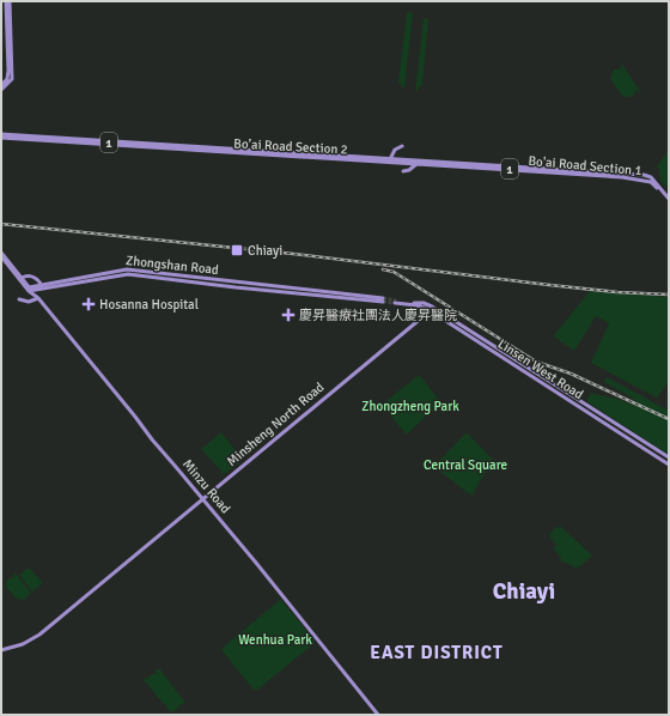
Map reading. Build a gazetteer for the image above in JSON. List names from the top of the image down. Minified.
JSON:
{"streets":{"main road":["1","Bo’ai Road Section 2","Bo'ai Road Section 1","Zhongshan Road","Linsen West Road","Minsheng North Road","Minzu Road"]},"crossings":[["1","Bo’ai Road Section 2"],["1","Bo'ai Road Section 1"],["Zhongshan Road","Minzu Road"],["Linsen West Road","Minsheng North Road"],["Minsheng North Road","Minzu Road"]],"districts":["Chiayi","EAST DISTRICT"],"parks":["Zhongzheng Park","Central Square","Wenhua Park"],"places":{"transit":["Chiayi"],"health":["Hosanna Hospital","慶昇醫療社團法人慶昇醫院"]}}
